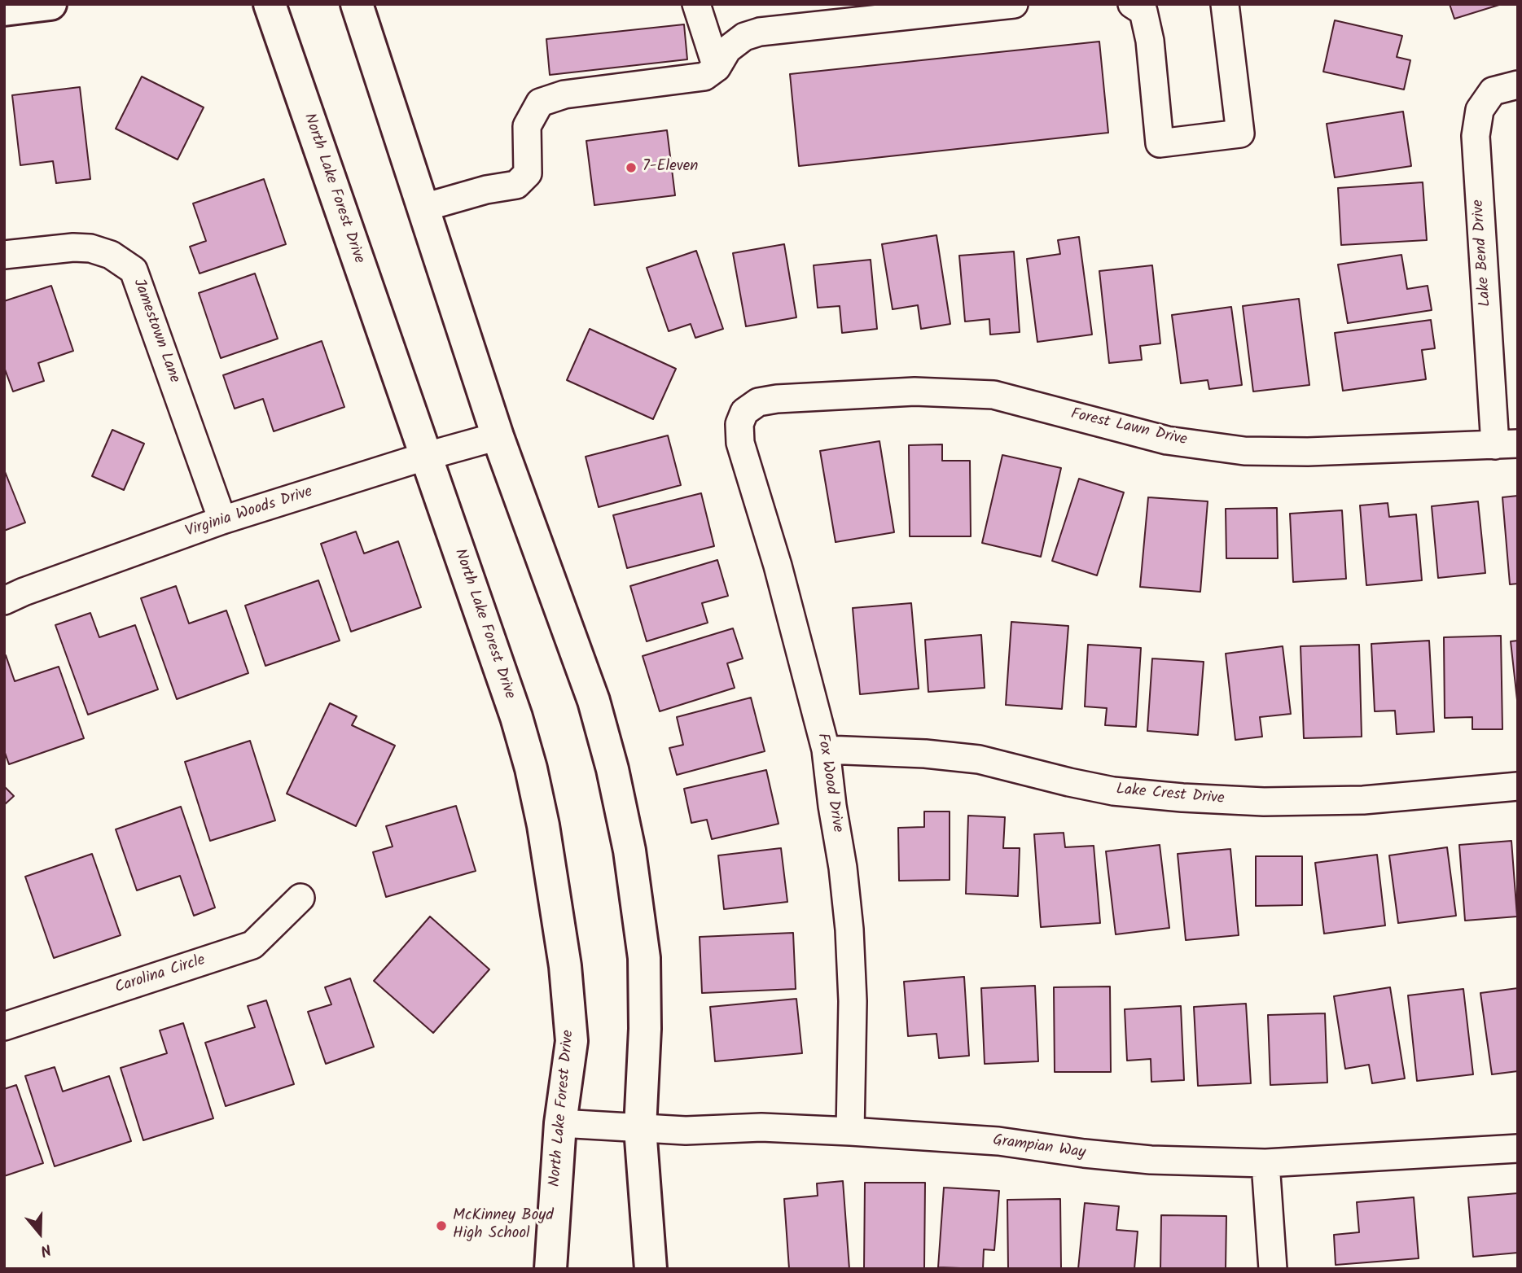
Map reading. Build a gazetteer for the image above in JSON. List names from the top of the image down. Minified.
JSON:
{"streets":{"main road":["North Lake Forest Drive"],"street":["Lake Bend Drive","Jamestown Lane","Forest Lawn Drive","Virginia Woods Drive","Fox Wood Drive","Lake Crest Drive","Carolina Circle","Grampian Way"]},"crossings":[["North Lake Forest Drive","Virginia Woods Drive"],["North Lake Forest Drive","Grampian Way"],["Lake Bend Drive","Forest Lawn Drive"],["Jamestown Lane","Virginia Woods Drive"],["Forest Lawn Drive","Fox Wood Drive"],["Fox Wood Drive","Lake Crest Drive"],["Fox Wood Drive","Grampian Way"]],"places":["7-Eleven","McKinney Boyd High School"],"north":"bottom"}
